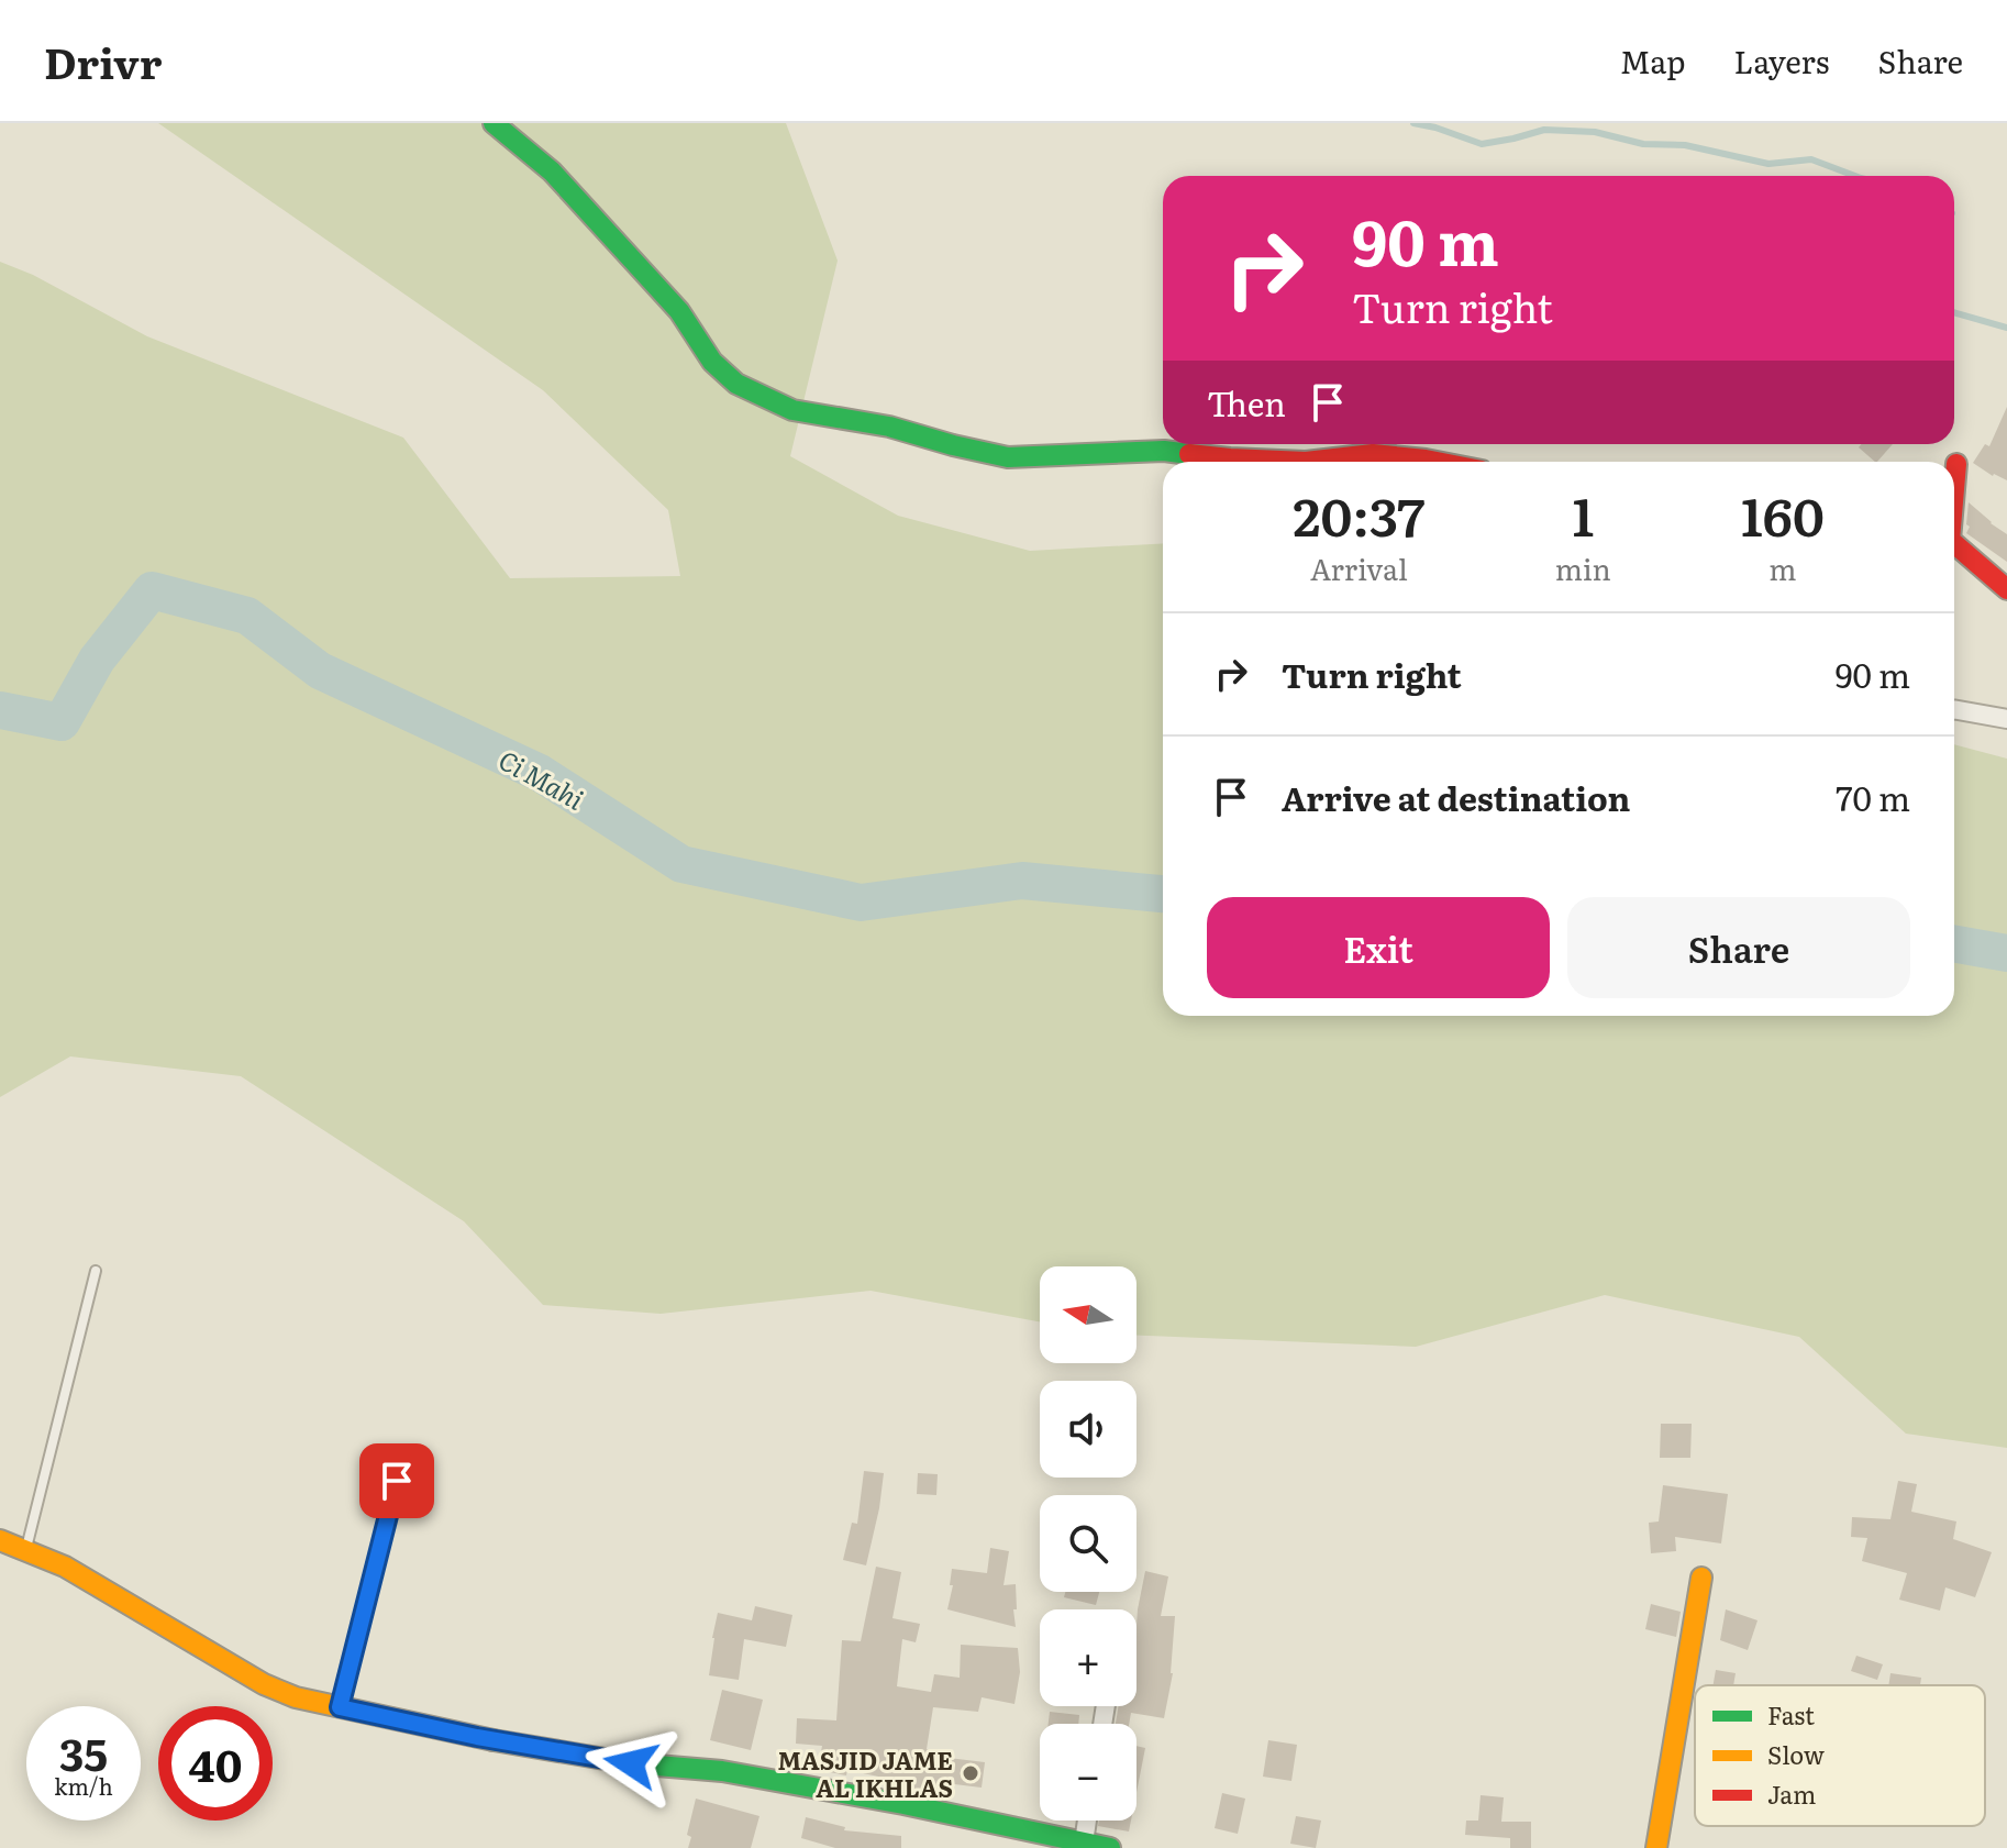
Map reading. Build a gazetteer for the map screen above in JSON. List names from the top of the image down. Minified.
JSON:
{"water":["Ci Mahi"],"places":["MASJID JAME AL IKHLAS"],"legend":["Fast","Slow","Jam"],"north":"left","page":{"header":"Drivr","nav":["Map","Layers","Share"],"turn":["90 m","Turn right"],"then":"Then","eta":["20:37","Arrival","1","min","160","m"],"list":[{"name":"Turn right","value":"90 m"},{"name":"Arrive at destination","value":"70 m"}],"buttons":["Exit","Share"],"map_buttons":["+","−"],"speed":"35 km/h","limit":"40"}}
